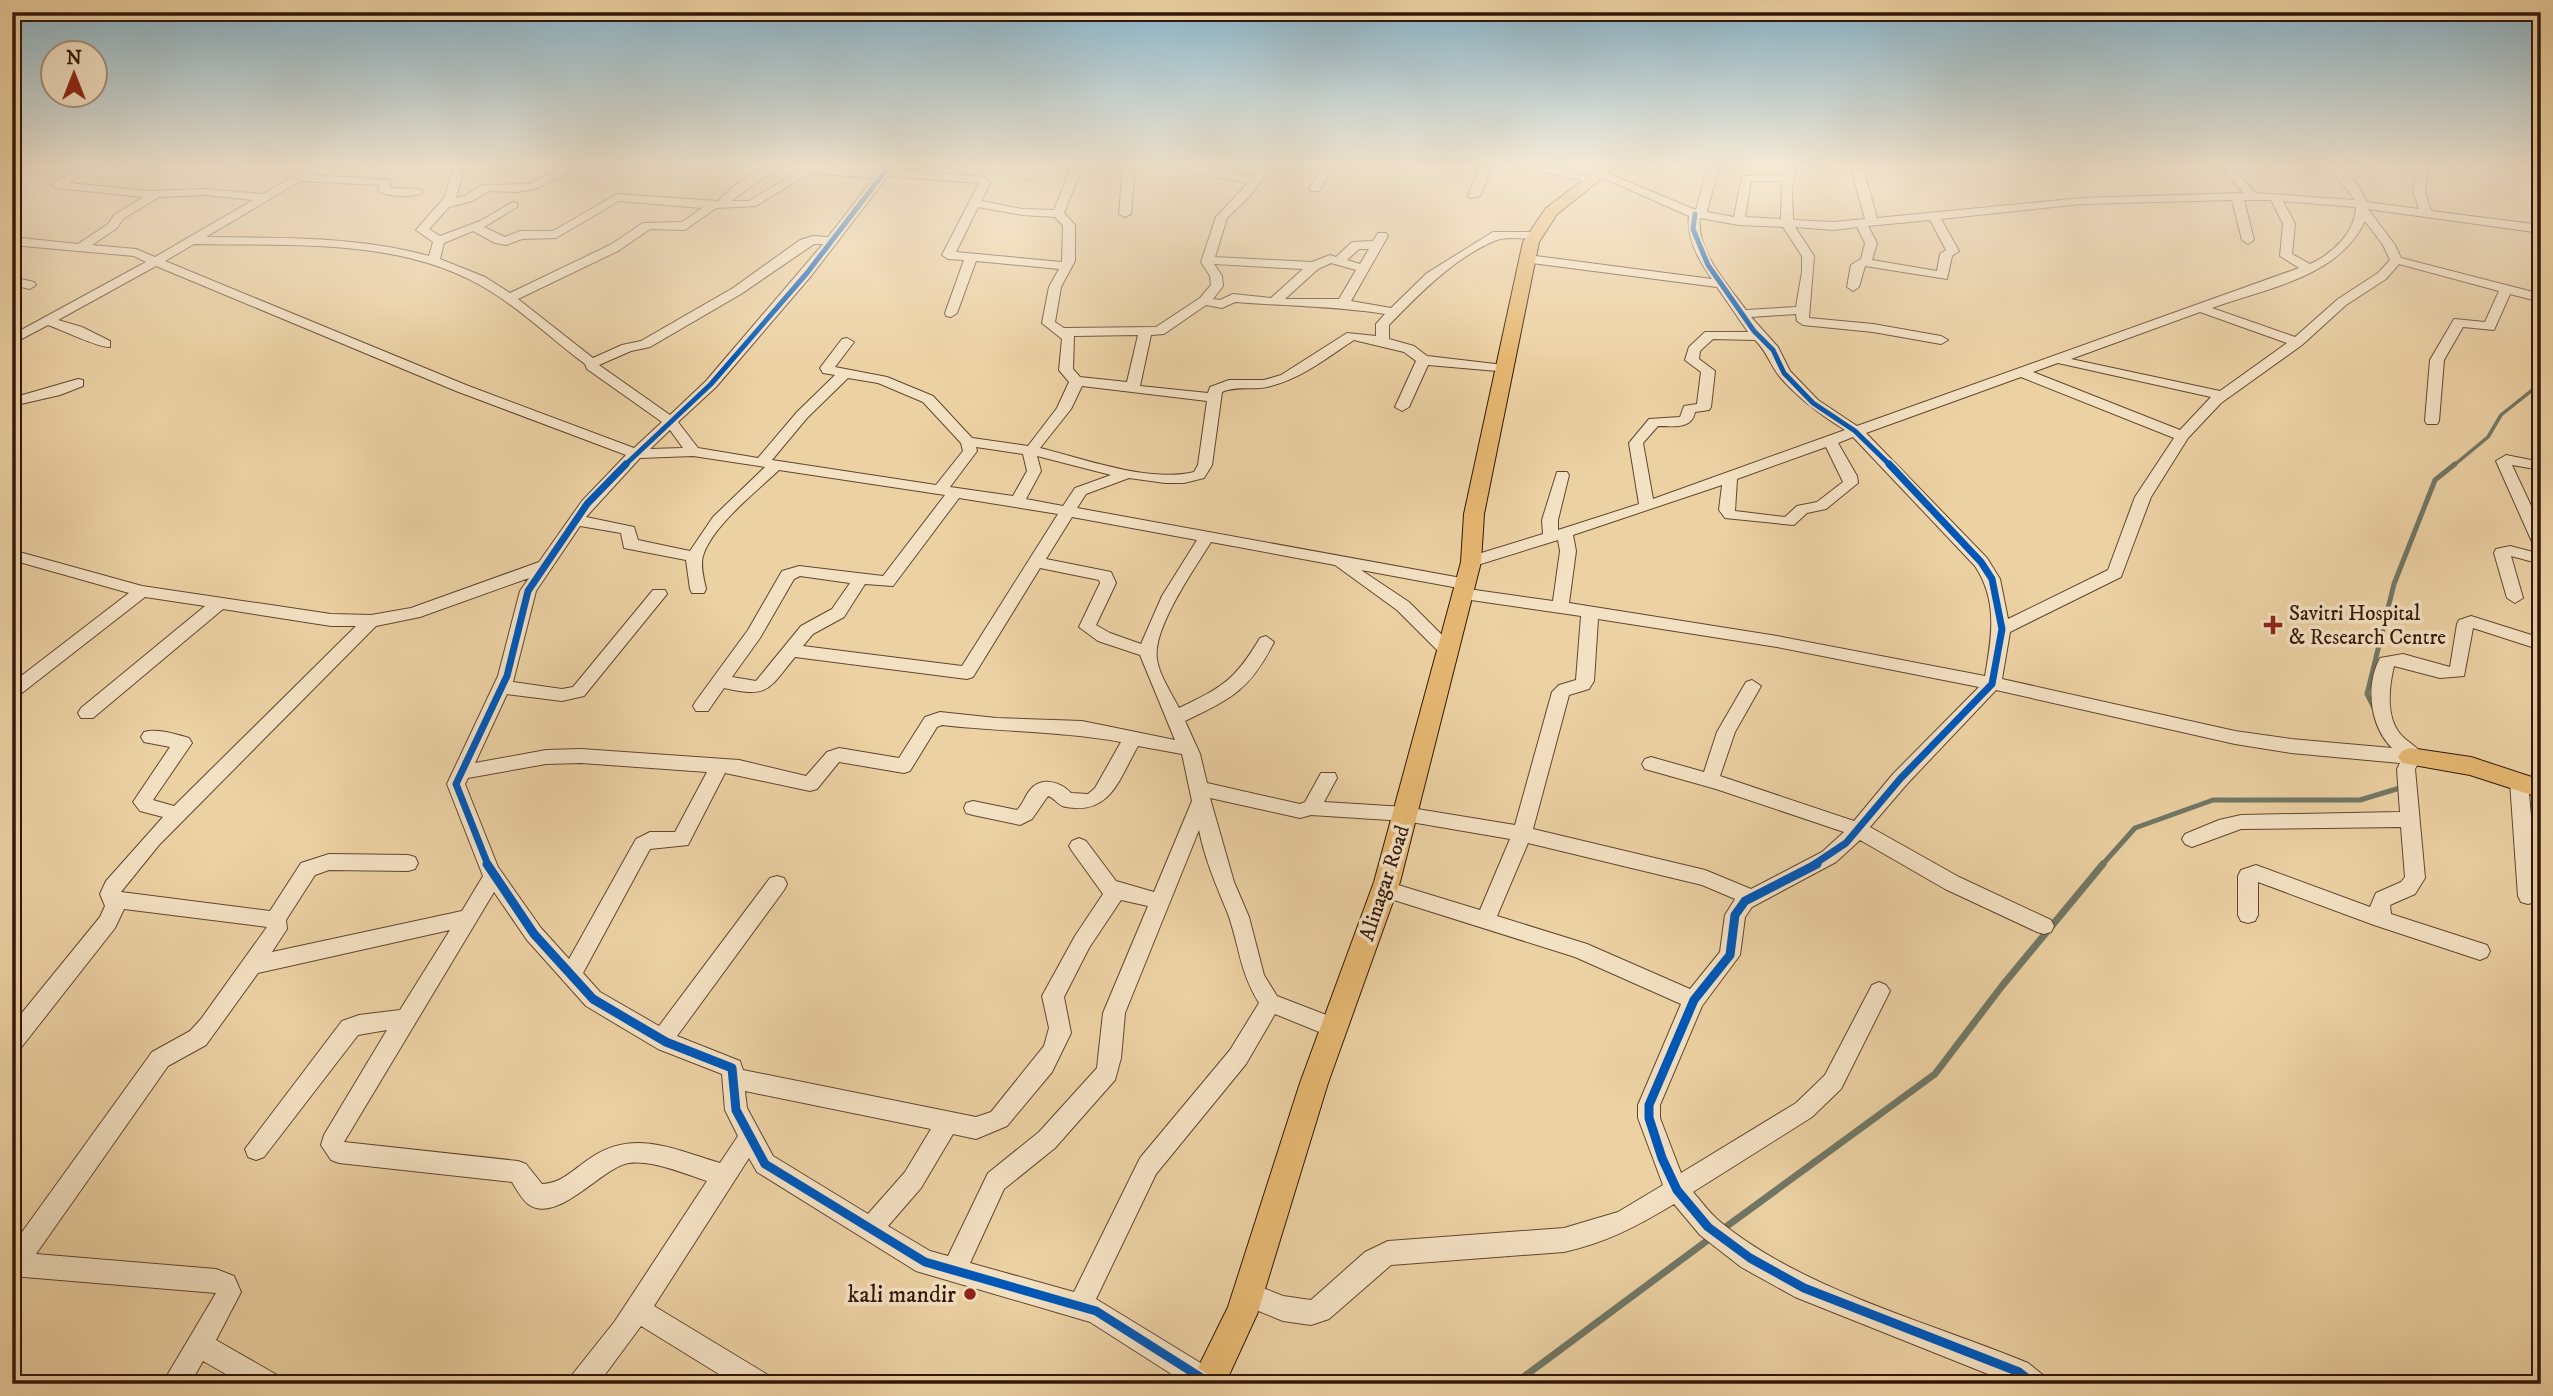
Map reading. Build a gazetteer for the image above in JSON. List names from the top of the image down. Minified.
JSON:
{"streets":{"main road":["Alinagar Road"]},"places":{"health":["Savitri Hospital & Research Centre"],"other":["kali mandir"]},"north":"top"}
